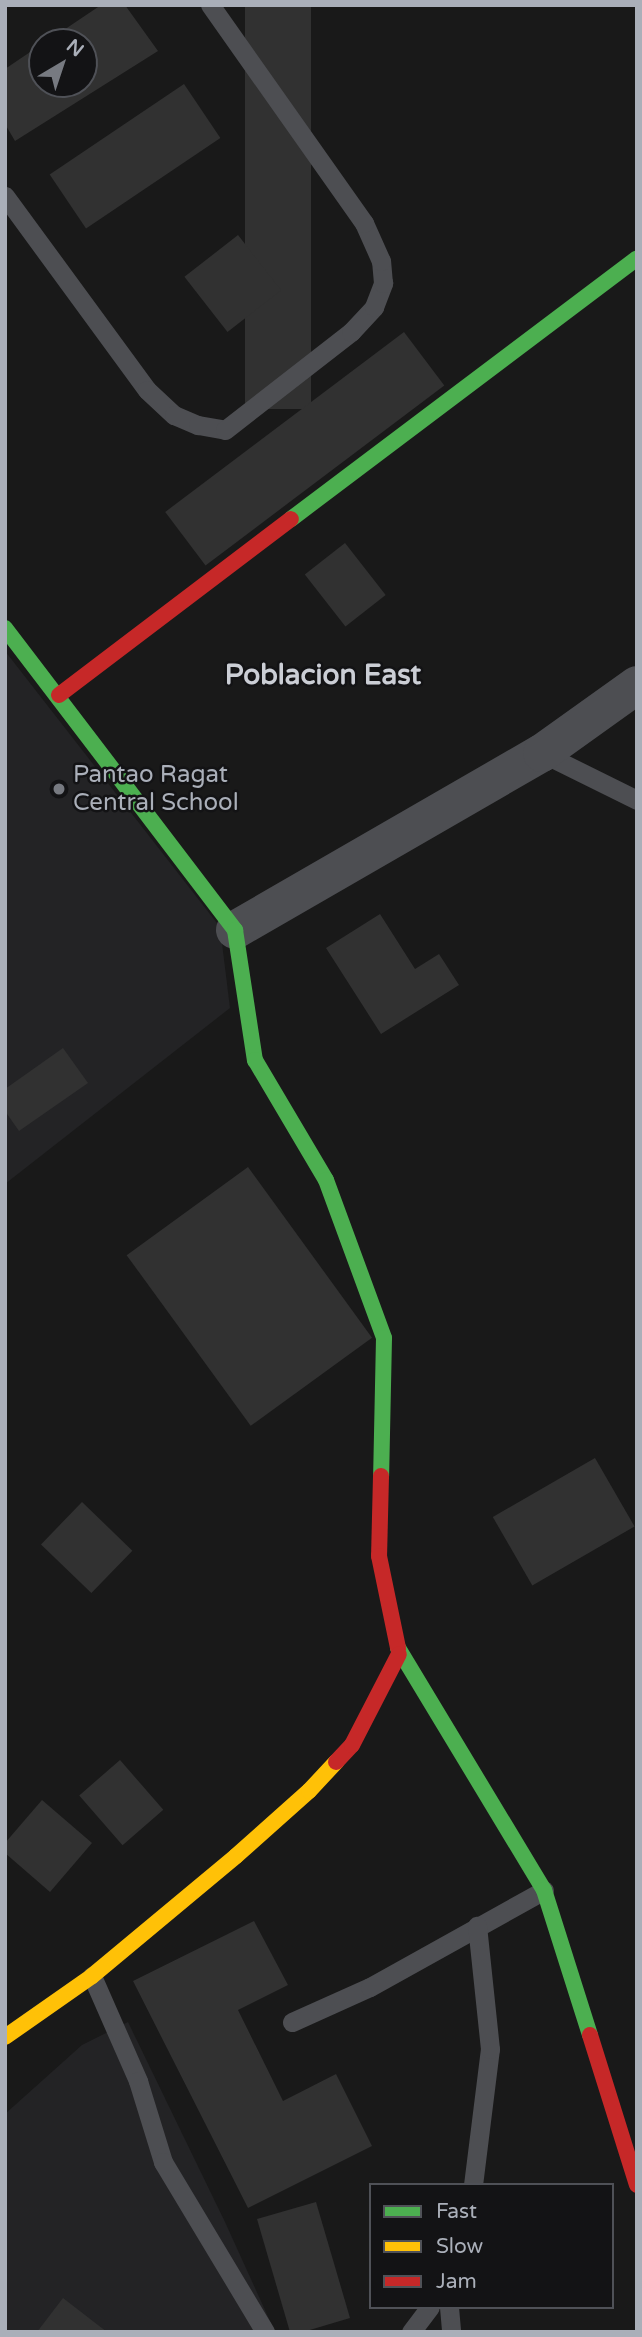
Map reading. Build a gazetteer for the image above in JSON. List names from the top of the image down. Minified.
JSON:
{"districts":["Poblacion East"],"places":["Pantao Ragat Central School"],"legend":["Fast","Slow","Jam"],"north":"top right"}
